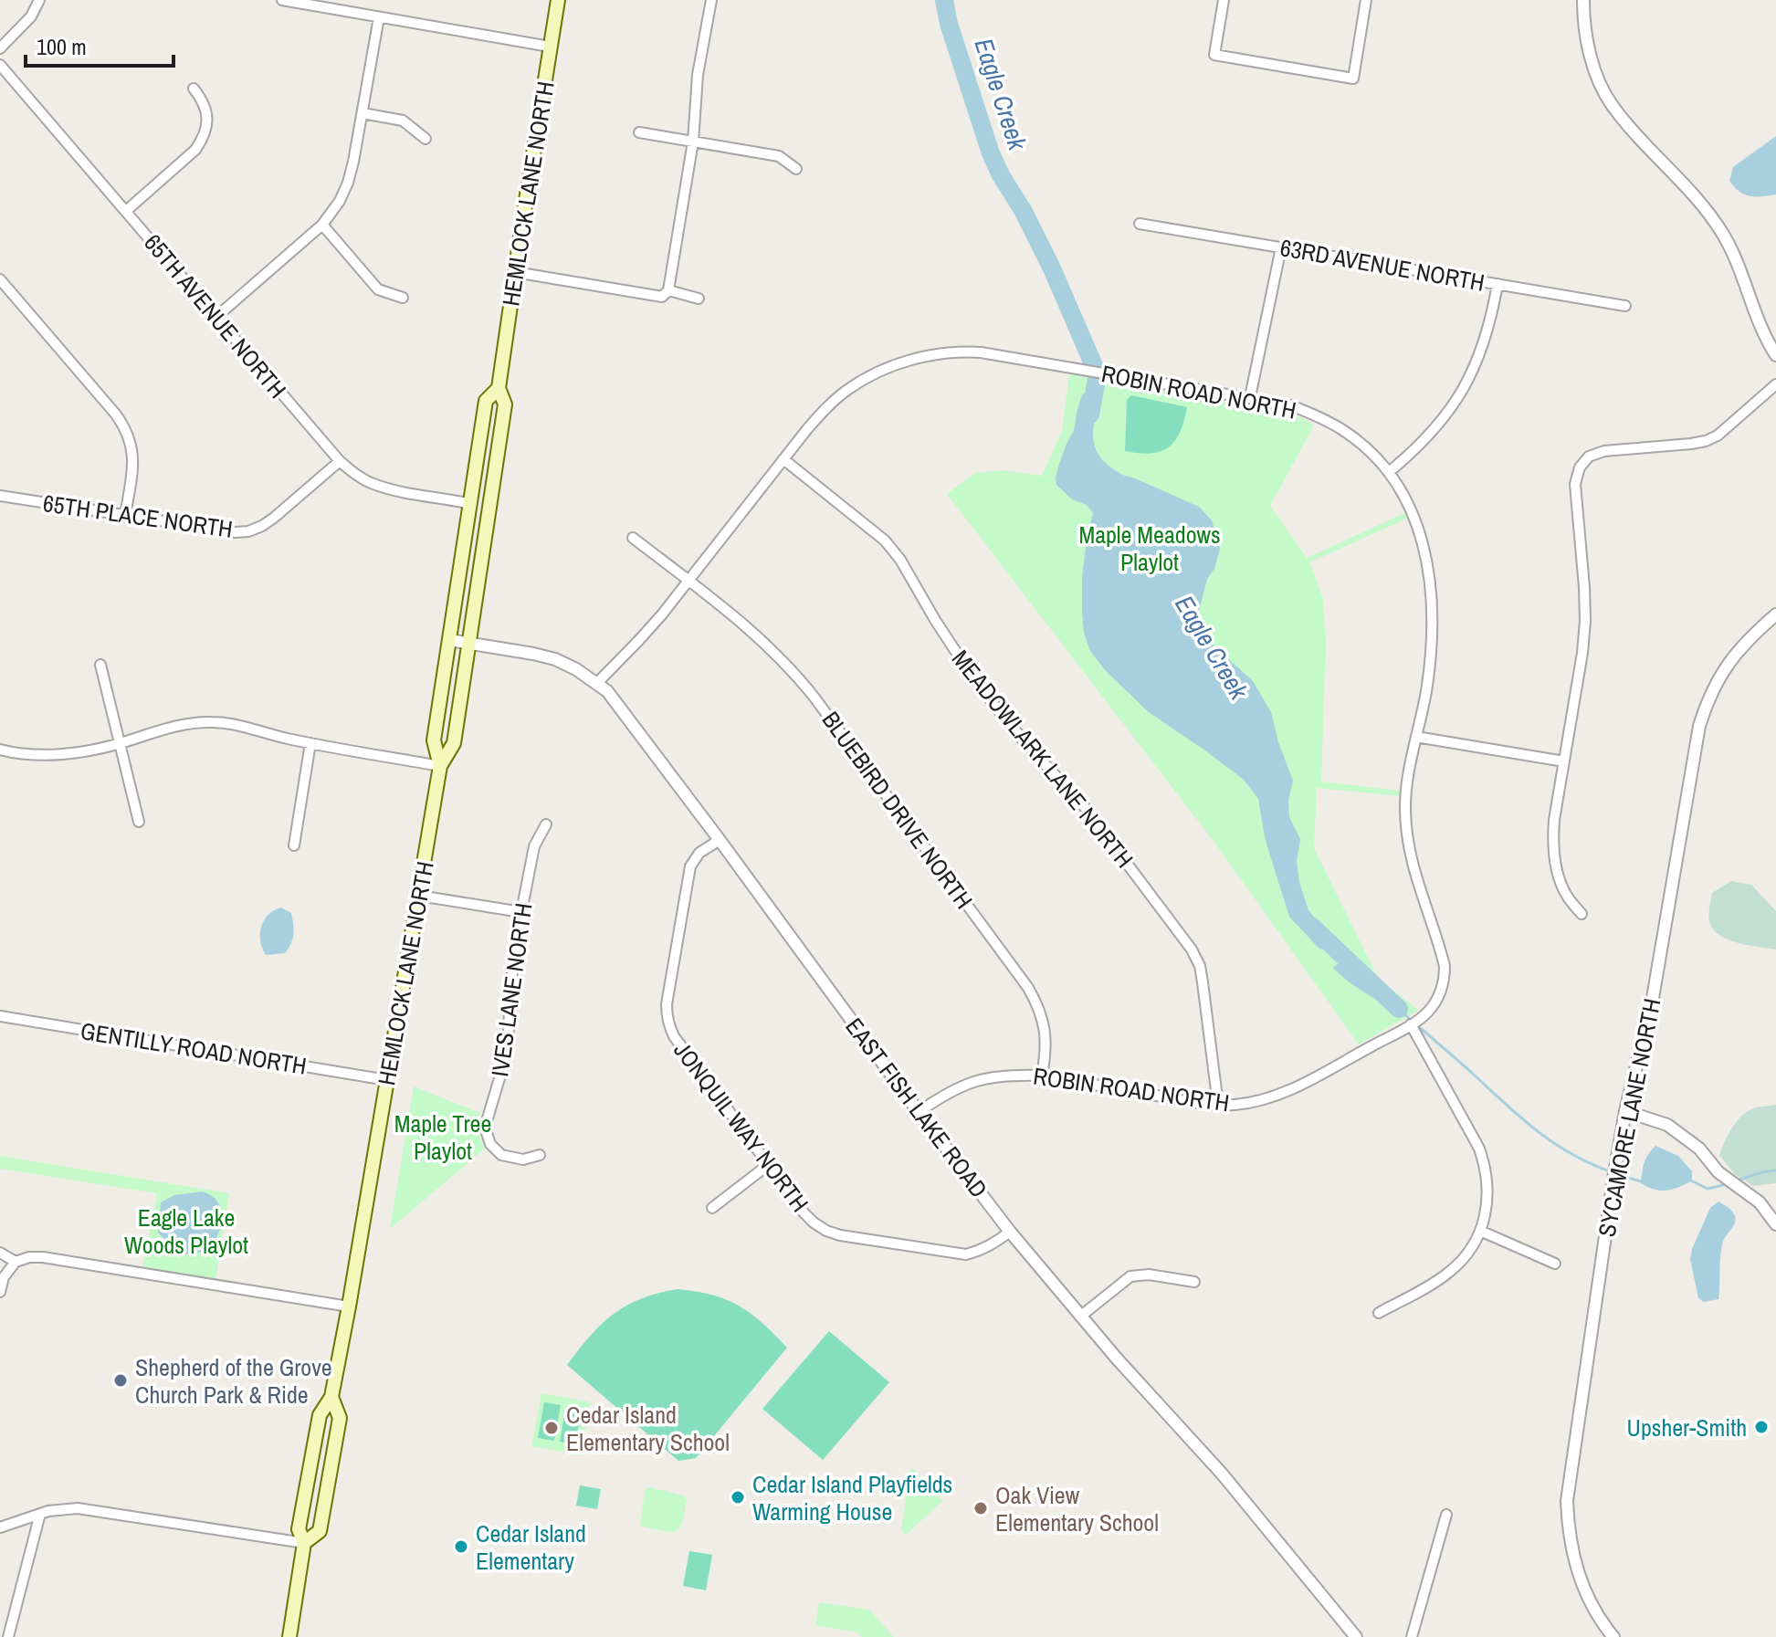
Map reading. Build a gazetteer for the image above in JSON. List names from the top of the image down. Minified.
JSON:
{"streets":{"main road":["HEMLOCK LANE NORTH"],"street":["63RD AVENUE NORTH","65TH AVENUE NORTH","ROBIN ROAD NORTH","65TH PLACE NORTH","MEADOWLARK LANE NORTH","BLUEBIRD DRIVE NORTH","IVES LANE NORTH","GENTILLY ROAD NORTH","EAST FISH LAKE ROAD","SYCAMORE LANE NORTH","JONQUIL WAY NORTH"]},"crossings":[["HEMLOCK LANE NORTH","65TH AVENUE NORTH"],["HEMLOCK LANE NORTH","GENTILLY ROAD NORTH"],["HEMLOCK LANE NORTH","EAST FISH LAKE ROAD"],["65TH AVENUE NORTH","65TH PLACE NORTH"],["ROBIN ROAD NORTH","MEADOWLARK LANE NORTH"],["ROBIN ROAD NORTH","BLUEBIRD DRIVE NORTH"],["ROBIN ROAD NORTH","EAST FISH LAKE ROAD"],["EAST FISH LAKE ROAD","JONQUIL WAY NORTH"]],"water":["Eagle Creek"],"parks":["Maple Meadows Playlot","Maple Tree Playlot","Eagle Lake Woods Playlot"],"places":["Shepherd of the Grove Church Park & Ride","Upsher-Smith","Cedar Island Elementary School","Cedar Island Playfields Warming House","Oak View Elementary School","Cedar Island Elementary"],"scale_bar":"100 m"}
